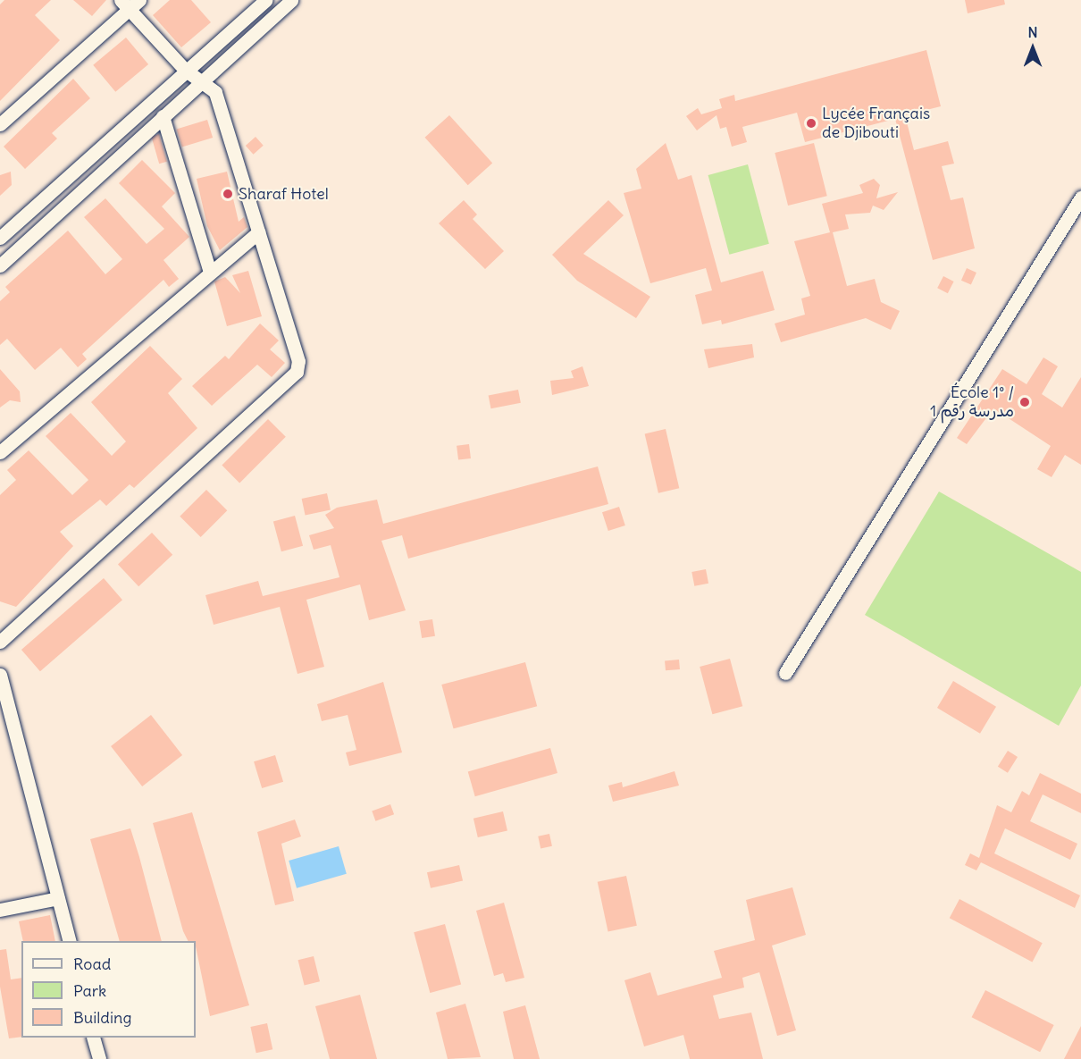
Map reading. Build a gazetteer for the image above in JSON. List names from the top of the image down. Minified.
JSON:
{"places":["Lycée Français de Djibouti","Sharaf Hotel","École 1° / مدرسة رقم 1"],"legend":["Road","Park","Building"],"north":"top"}
